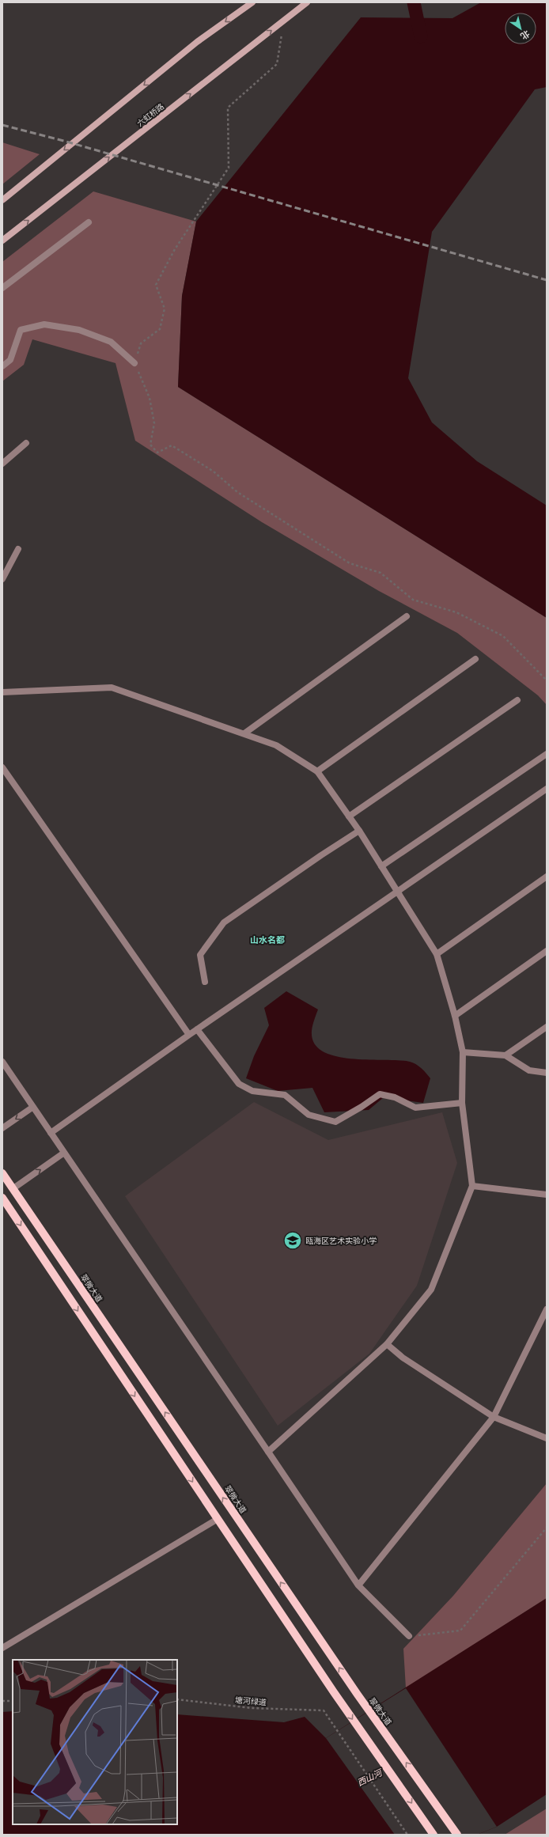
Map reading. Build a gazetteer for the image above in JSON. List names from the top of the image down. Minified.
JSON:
{"streets":{"main road":["六虹桥路","翠微大道"],"path":["塘河绿道"]},"districts":["山水名都"],"water":["西山河"],"places":{"school or university":["瓯海区艺术实验小学"]},"north":"bottom right"}
